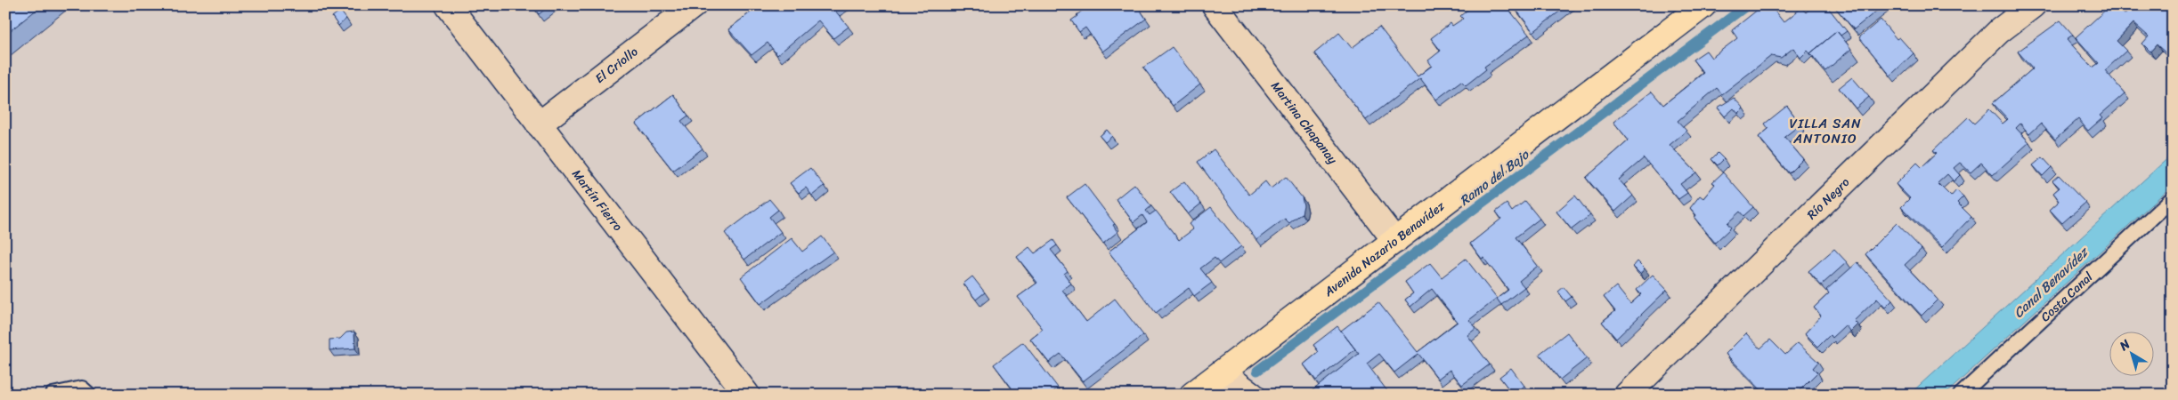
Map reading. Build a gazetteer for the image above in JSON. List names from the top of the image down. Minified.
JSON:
{"streets":{"main road":["Avenida Nazario Benavídez"],"street":["El Criollo","Martina Chapanay","Río Negro","Martín Fierro"],"lane":["Costa Canal"]},"crossings":[["El Criollo","Martín Fierro"],["Martina Chapanay","Avenida Nazario Benavídez"]],"districts":["VILLA SAN ANTONIO"],"water":["Ramo del Bajo","Canal Benavídez"],"north":"top left"}
